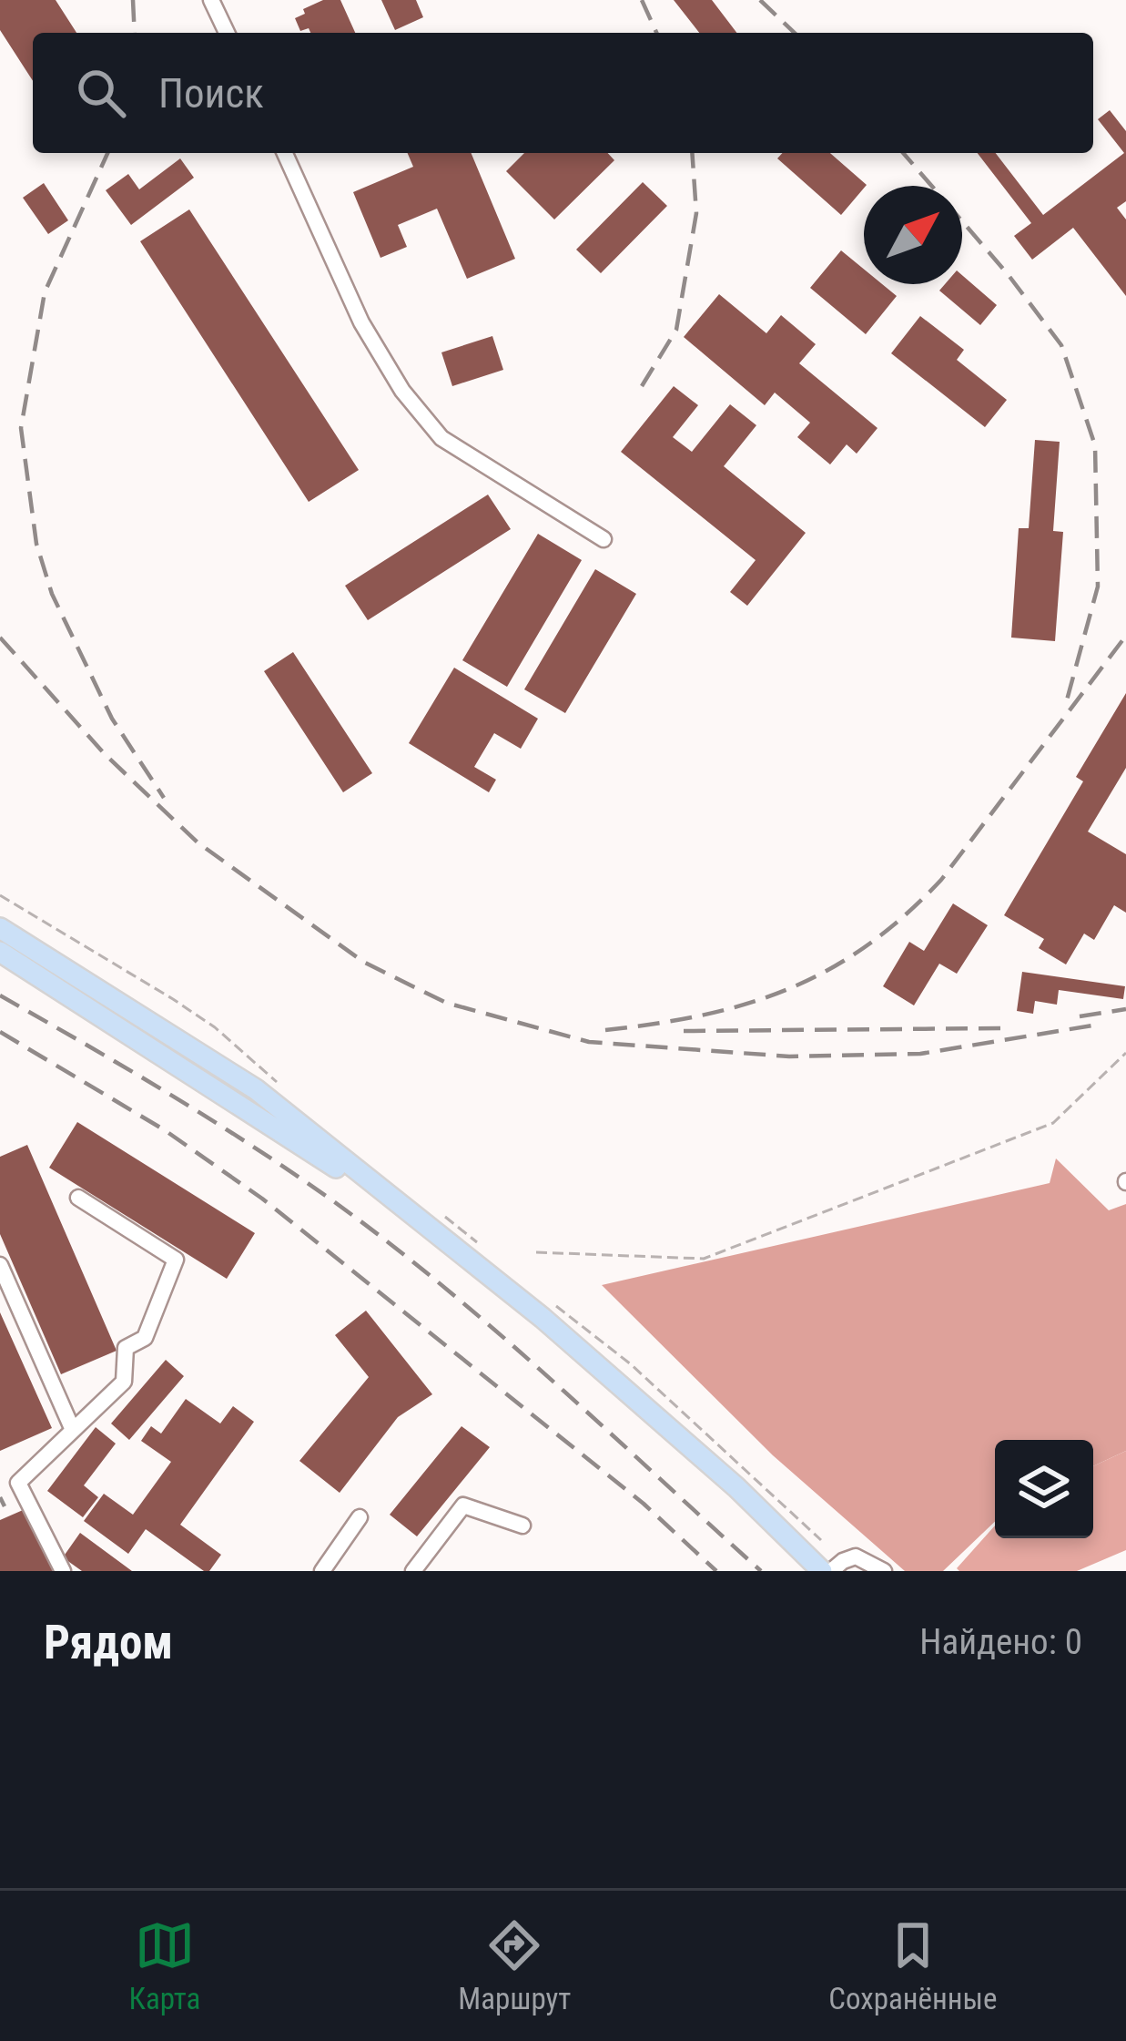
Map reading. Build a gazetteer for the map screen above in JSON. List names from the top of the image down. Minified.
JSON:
{"north":"top right","page":{"search":"Поиск","heading":["Рядом","Найдено: 0"],"nav":["Карта","Маршрут","Сохранённые"]}}
